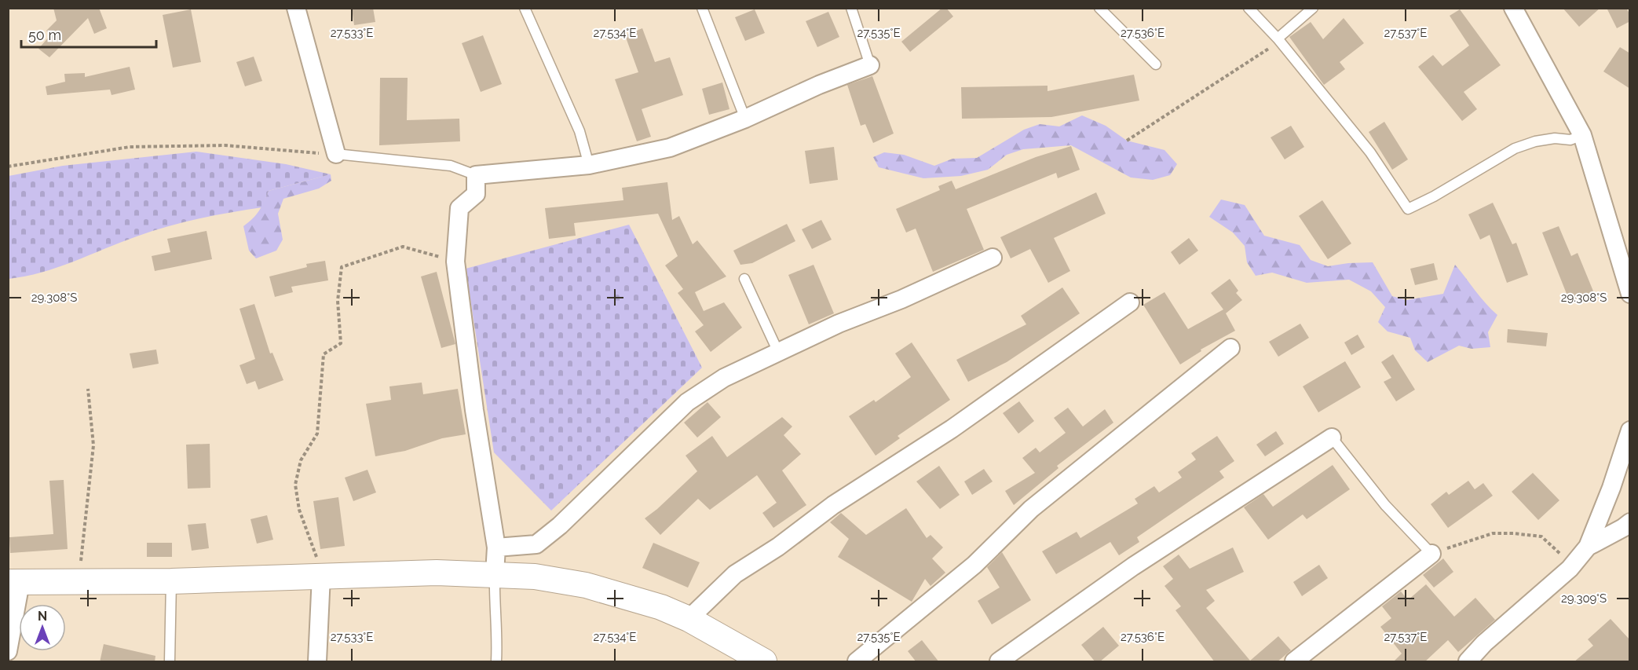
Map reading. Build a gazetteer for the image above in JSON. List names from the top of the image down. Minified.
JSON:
{"scale_bar":"50 m","north":"top","coordinates":["27.533°E","27.534°E","27.535°E","27.536°E","27.537°E","29.308°S","29.309°S"]}
